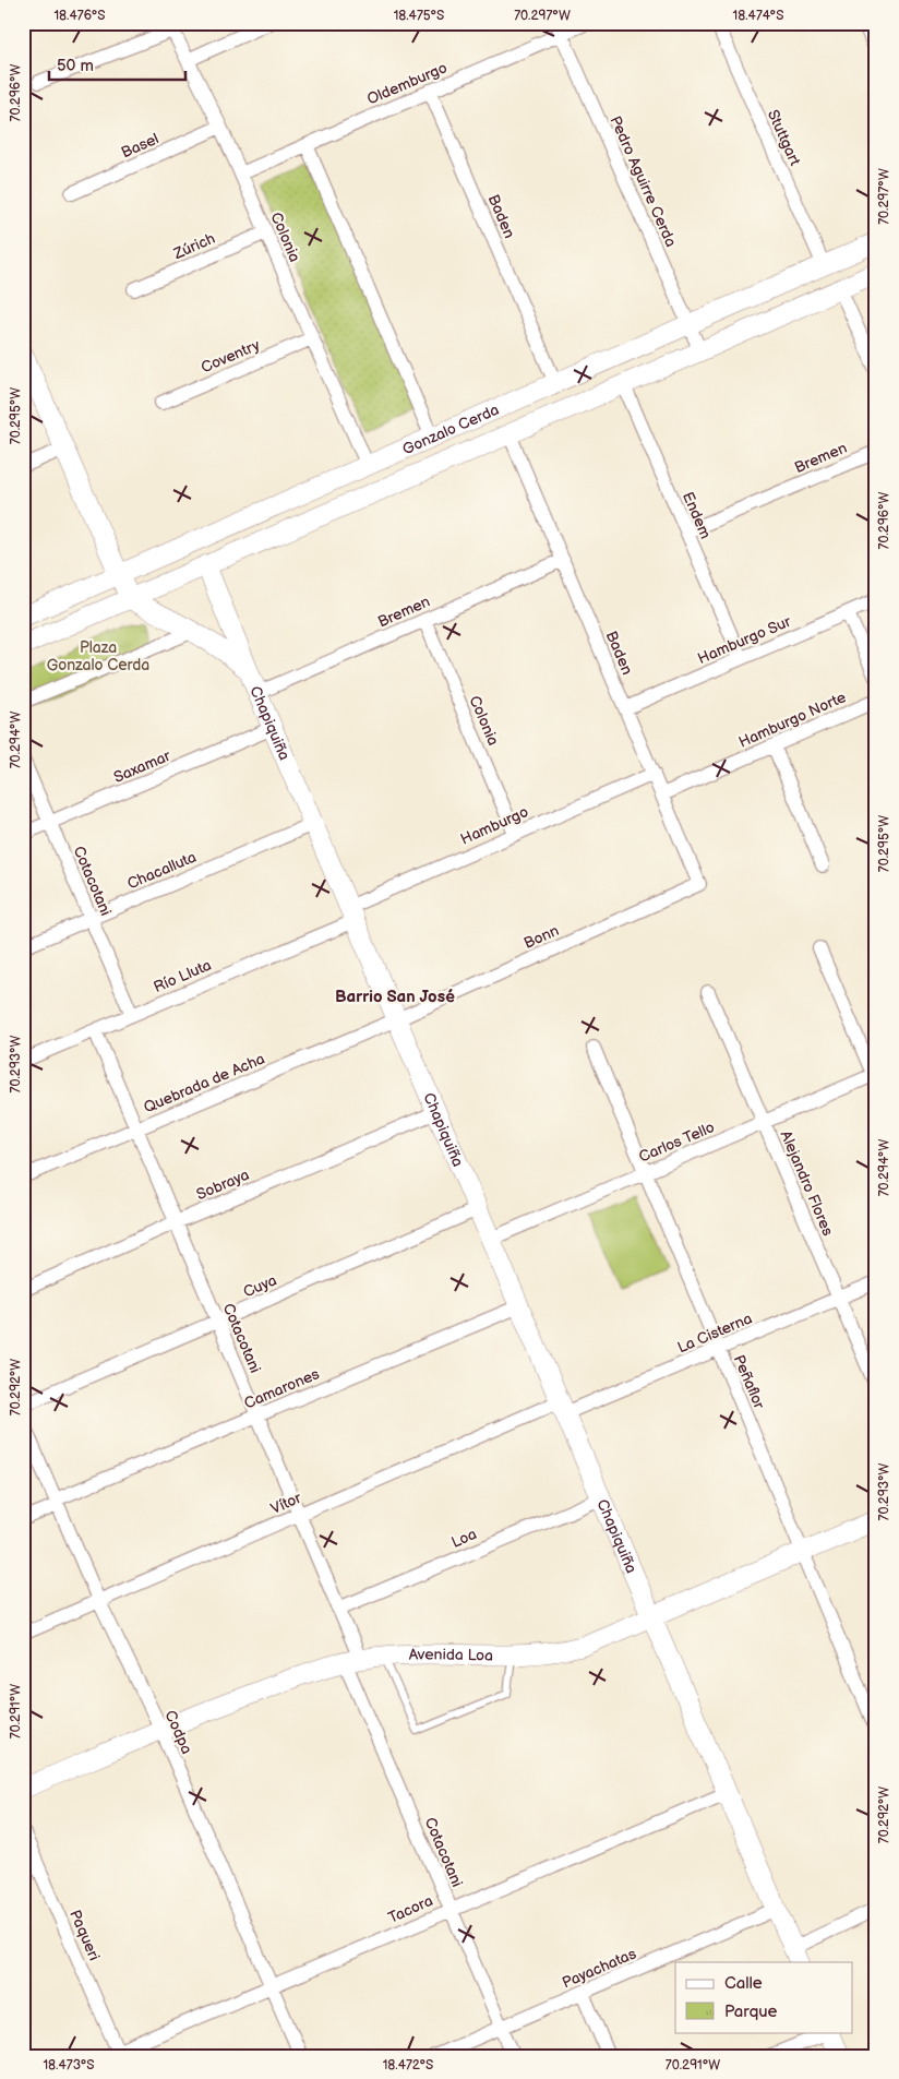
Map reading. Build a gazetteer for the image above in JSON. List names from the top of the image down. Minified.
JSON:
{"streets":{"street":["Oldemburgo","Stuttgart","Basel","Pedro Aguirre Cerda","Baden","Colonia","Zúrich","Coventry","Gonzalo Cerda","Bremen","Endem","Hamburgo Sur","Hamburgo Norte","Chapiquiña","Saxamar","Hamburgo","Chacalluta","Cotacotani","Bonn","Río Lluta","Quebrada de Acha","Carlos Tello","Alejandro Flores","Sobraya","Cuya","La Cisterna","Peñaflor","Camarones","Vítor","Loa","Avenida Loa","Codpa","Tacora","Paqueri","Payachatas"]},"crossings":[["Oldemburgo","Pedro Aguirre Cerda"],["Oldemburgo","Baden"],["Oldemburgo","Colonia"],["Stuttgart","Gonzalo Cerda"],["Basel","Colonia"],["Pedro Aguirre Cerda","Gonzalo Cerda"],["Baden","Gonzalo Cerda"],["Baden","Bremen"],["Baden","Hamburgo Sur"],["Baden","Hamburgo Norte"],["Baden","Hamburgo"],["Baden","Bonn"],["Colonia","Zúrich"],["Colonia","Coventry"],["Colonia","Gonzalo Cerda"],["Colonia","Bremen"],["Colonia","Hamburgo"],["Gonzalo Cerda","Endem"],["Gonzalo Cerda","Chapiquiña"],["Bremen","Endem"],["Bremen","Chapiquiña"],["Endem","Hamburgo Sur"],["Chapiquiña","Saxamar"],["Chapiquiña","Hamburgo"],["Chapiquiña","Chacalluta"],["Chapiquiña","Bonn"],["Chapiquiña","Río Lluta"],["Chapiquiña","Quebrada de Acha"],["Chapiquiña","Carlos Tello"],["Chapiquiña","Sobraya"],["Chapiquiña","Cuya"],["Chapiquiña","La Cisterna"],["Chapiquiña","Camarones"],["Chapiquiña","Vítor"],["Chapiquiña","Loa"],["Chapiquiña","Avenida Loa"],["Chapiquiña","Tacora"],["Chapiquiña","Payachatas"],["Saxamar","Cotacotani"],["Hamburgo","Río Lluta"],["Chacalluta","Cotacotani"],["Cotacotani","Río Lluta"],["Cotacotani","Quebrada de Acha"],["Cotacotani","Sobraya"],["Cotacotani","Cuya"],["Cotacotani","Camarones"],["Cotacotani","Vítor"],["Cotacotani","Loa"],["Cotacotani","Avenida Loa"],["Cotacotani","Tacora"],["Cotacotani","Payachatas"],["Bonn","Quebrada de Acha"],["Carlos Tello","Alejandro Flores"],["Carlos Tello","Peñaflor"],["Alejandro Flores","La Cisterna"],["La Cisterna","Peñaflor"],["La Cisterna","Vítor"],["Peñaflor","Avenida Loa"],["Camarones","Codpa"],["Vítor","Codpa"],["Avenida Loa","Codpa"],["Codpa","Tacora"],["Tacora","Paqueri"]],"districts":["Barrio San José"],"parks":["Plaza Gonzalo Cerda"],"legend":["Calle","Parque"],"scale_bar":"50 m","coordinates":["18.476°S","18.475°S","70.297°W","18.474°S","70.296°W","70.295°W","70.294°W","70.293°W","70.292°W","70.291°W","18.473°S","18.472°S"]}
